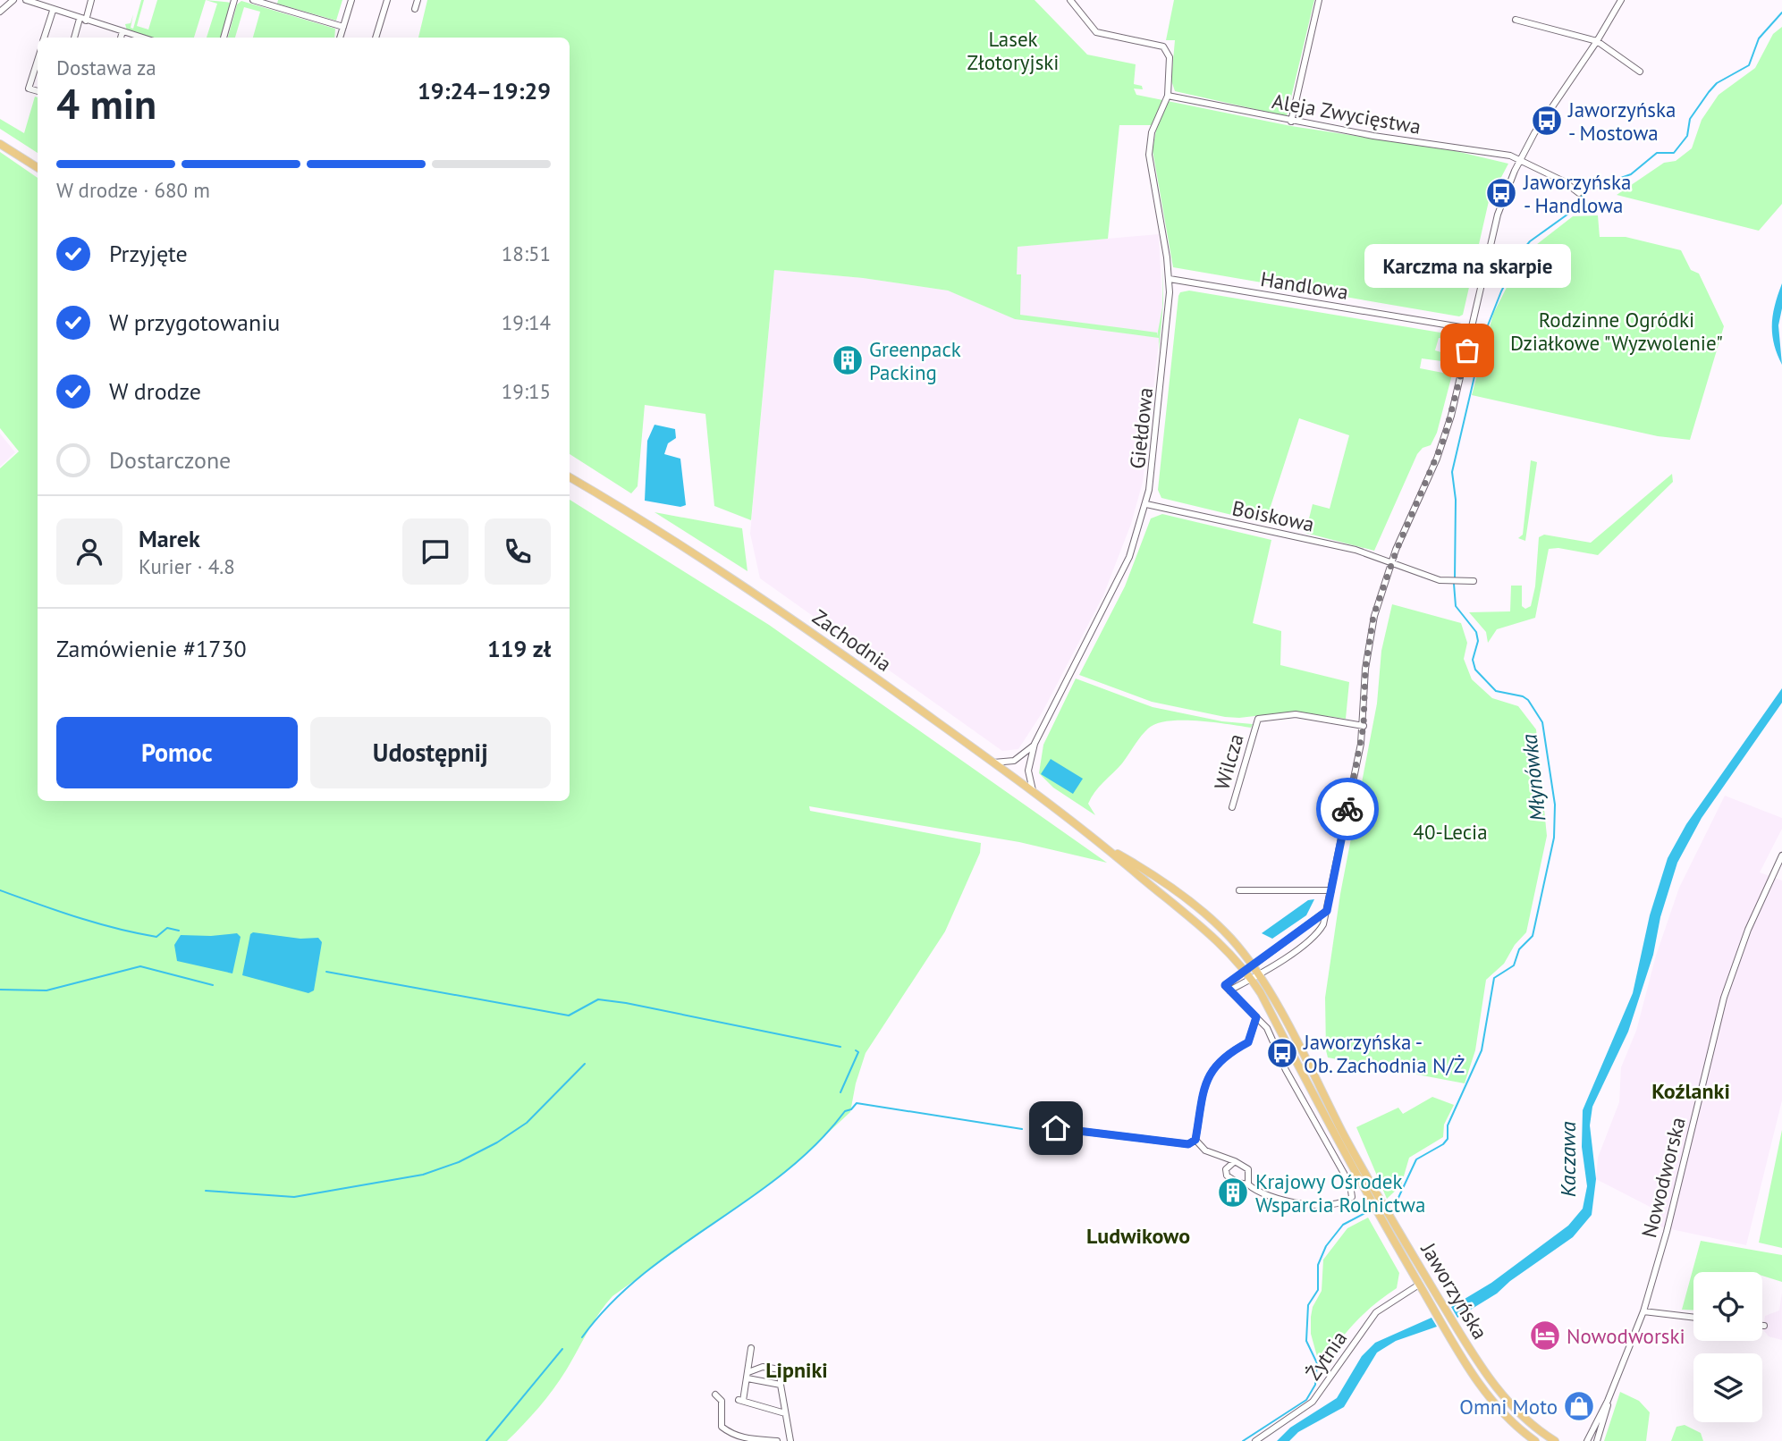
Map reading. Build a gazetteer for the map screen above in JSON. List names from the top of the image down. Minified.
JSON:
{"streets":{"main road":["Zachodnia","Jaworzyńska"],"street":["Aleja Zwycięstwa","Handlowa","Giełdowa","Boiskowa","Wilcza","Nowodworska","Żytnia"]},"crossings":[["Aleja Zwycięstwa","Giełdowa"],["Handlowa","Giełdowa"],["Giełdowa","Boiskowa"],["Giełdowa","Zachodnia"],["Zachodnia","Jaworzyńska"],["Jaworzyńska","Żytnia"]],"districts":["Koźlanki","Ludwikowo","Lipniki"],"water":["Młynówka","Kaczawa"],"parks":["Lasek Złotoryjski","Rodzinne Ogródki Działkowe \"Wyzwolenie\"","40-Lecia"],"places":{"bus stop":["Jaworzyńska - Mostowa","Jaworzyńska - Handlowa","Jaworzyńska - Ob. Zachodnia N/Ż"],"other":["Karczma na skarpie"],"building":["Greenpack Packing","Krajowy Ośrodek Wsparcia Rolnictwa"],"hotel":["Nowodworski"],"shop":["Omni Moto"]},"page":{"heading":["4 min","Dostawa za","19:24–19:29"],"panel":["Marek","Kurier · 4.8","Zamówienie #1730","119 zł"],"bar":"W drodze · 680 m","list":[["Przyjęte","18:51"],["W przygotowaniu","19:14"],["W drodze","19:15"],"Dostarczone"],"bubble":"Karczma na skarpie","buttons":["Pomoc","Udostępnij"]}}
